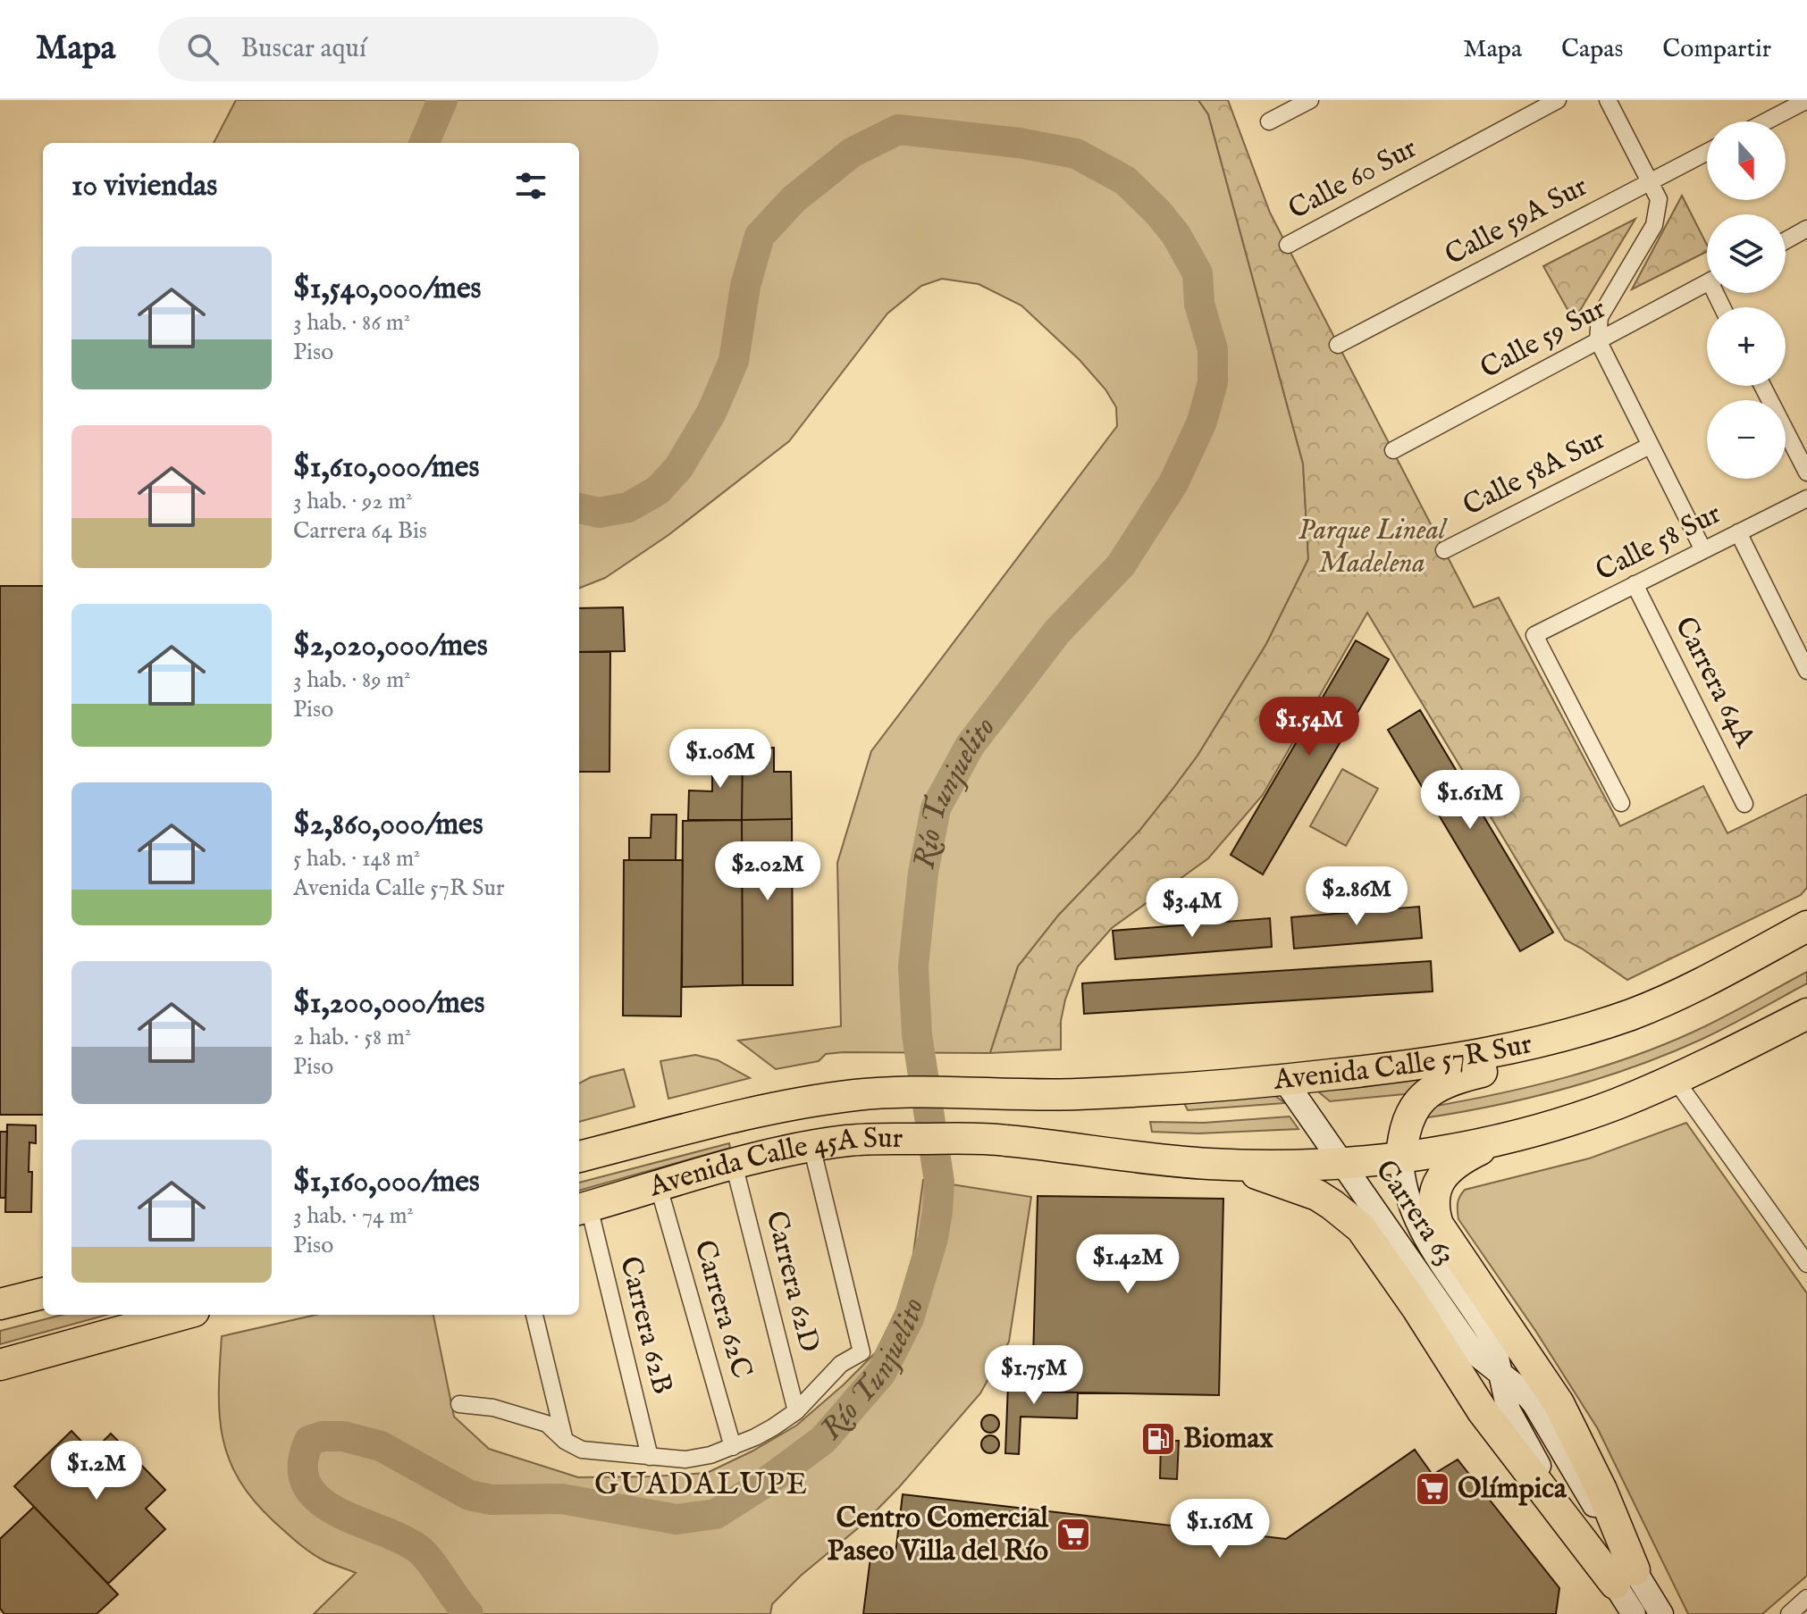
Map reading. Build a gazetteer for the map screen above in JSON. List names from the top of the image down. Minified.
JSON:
{"streets":{"highway":["Avenida Calle 57R Sur","Avenida Calle 45A Sur"],"street":["Calle 60 Sur","Calle 59A Sur","Calle 59 Sur","Calle 58A Sur","Calle 58 Sur","Carrera 64A","Carrera 63","Carrera 62D","Carrera 62C","Carrera 62B"]},"crossings":[["Calle 58 Sur","Carrera 64A"],["Avenida Calle 57R Sur","Avenida Calle 45A Sur"],["Avenida Calle 57R Sur","Carrera 63"],["Avenida Calle 45A Sur","Carrera 62D"],["Avenida Calle 45A Sur","Carrera 62C"],["Avenida Calle 45A Sur","Carrera 62B"]],"districts":["GUADALUPE"],"water":["Río Tunjuelito"],"parks":["Parque Lineal Madelena"],"places":{"fuel station":["Biomax"],"supermarket":["Olímpica","Centro Comercial Paseo Villa del Río"]},"north":"bottom","page":{"header":"Mapa","search":"Buscar aquí","nav":["Mapa","Capas","Compartir"],"map_buttons":["+","−"],"heading":"10 viviendas","list":[{"name":"$1,540,000/mes","note":"3 hab. · 86 m² · Piso"},{"name":"$1,610,000/mes","note":"3 hab. · 92 m² · Carrera 64 Bis"},{"name":"$2,020,000/mes","note":"3 hab. · 89 m² · Piso"},{"name":"$2,860,000/mes","note":"5 hab. · 148 m² · Avenida Calle 57R Sur"},{"name":"$1,200,000/mes","note":"2 hab. · 58 m² · Piso"},{"name":"$1,160,000/mes","note":"3 hab. · 74 m² · Piso"}],"price":["$1.54M","$1.06M","$1.61M","$2.02M","$2.86M","$3.4M","$1.42M","$1.75M","$1.2M","$1.16M"]}}
